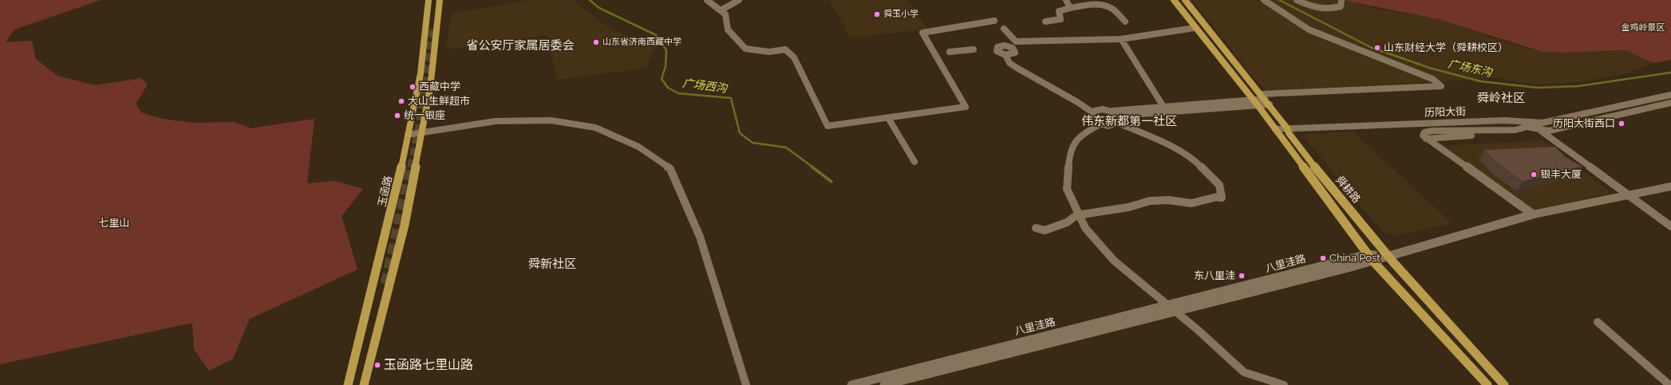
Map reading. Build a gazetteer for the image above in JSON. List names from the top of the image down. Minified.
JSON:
{"streets":{"main road":["历阳大街","舜耕路","玉函路","八里洼路"]},"crossings":[["历阳大街","舜耕路"],["舜耕路","八里洼路"]],"districts":["省公安厅家属居委会","舜岭社区","伟东新都第一社区","舜新社区"],"water":["广场东沟","广场西沟"],"parks":["金鸡岭景区","七里山"],"places":["舜玉小学","山东省济南西藏中学","山东财经大学（舜耕校区）","西藏中学","大山生鲜超市","统一银座","历阳大街西口","银丰大厦","China Post","东八里洼","玉函路七里山路"]}
